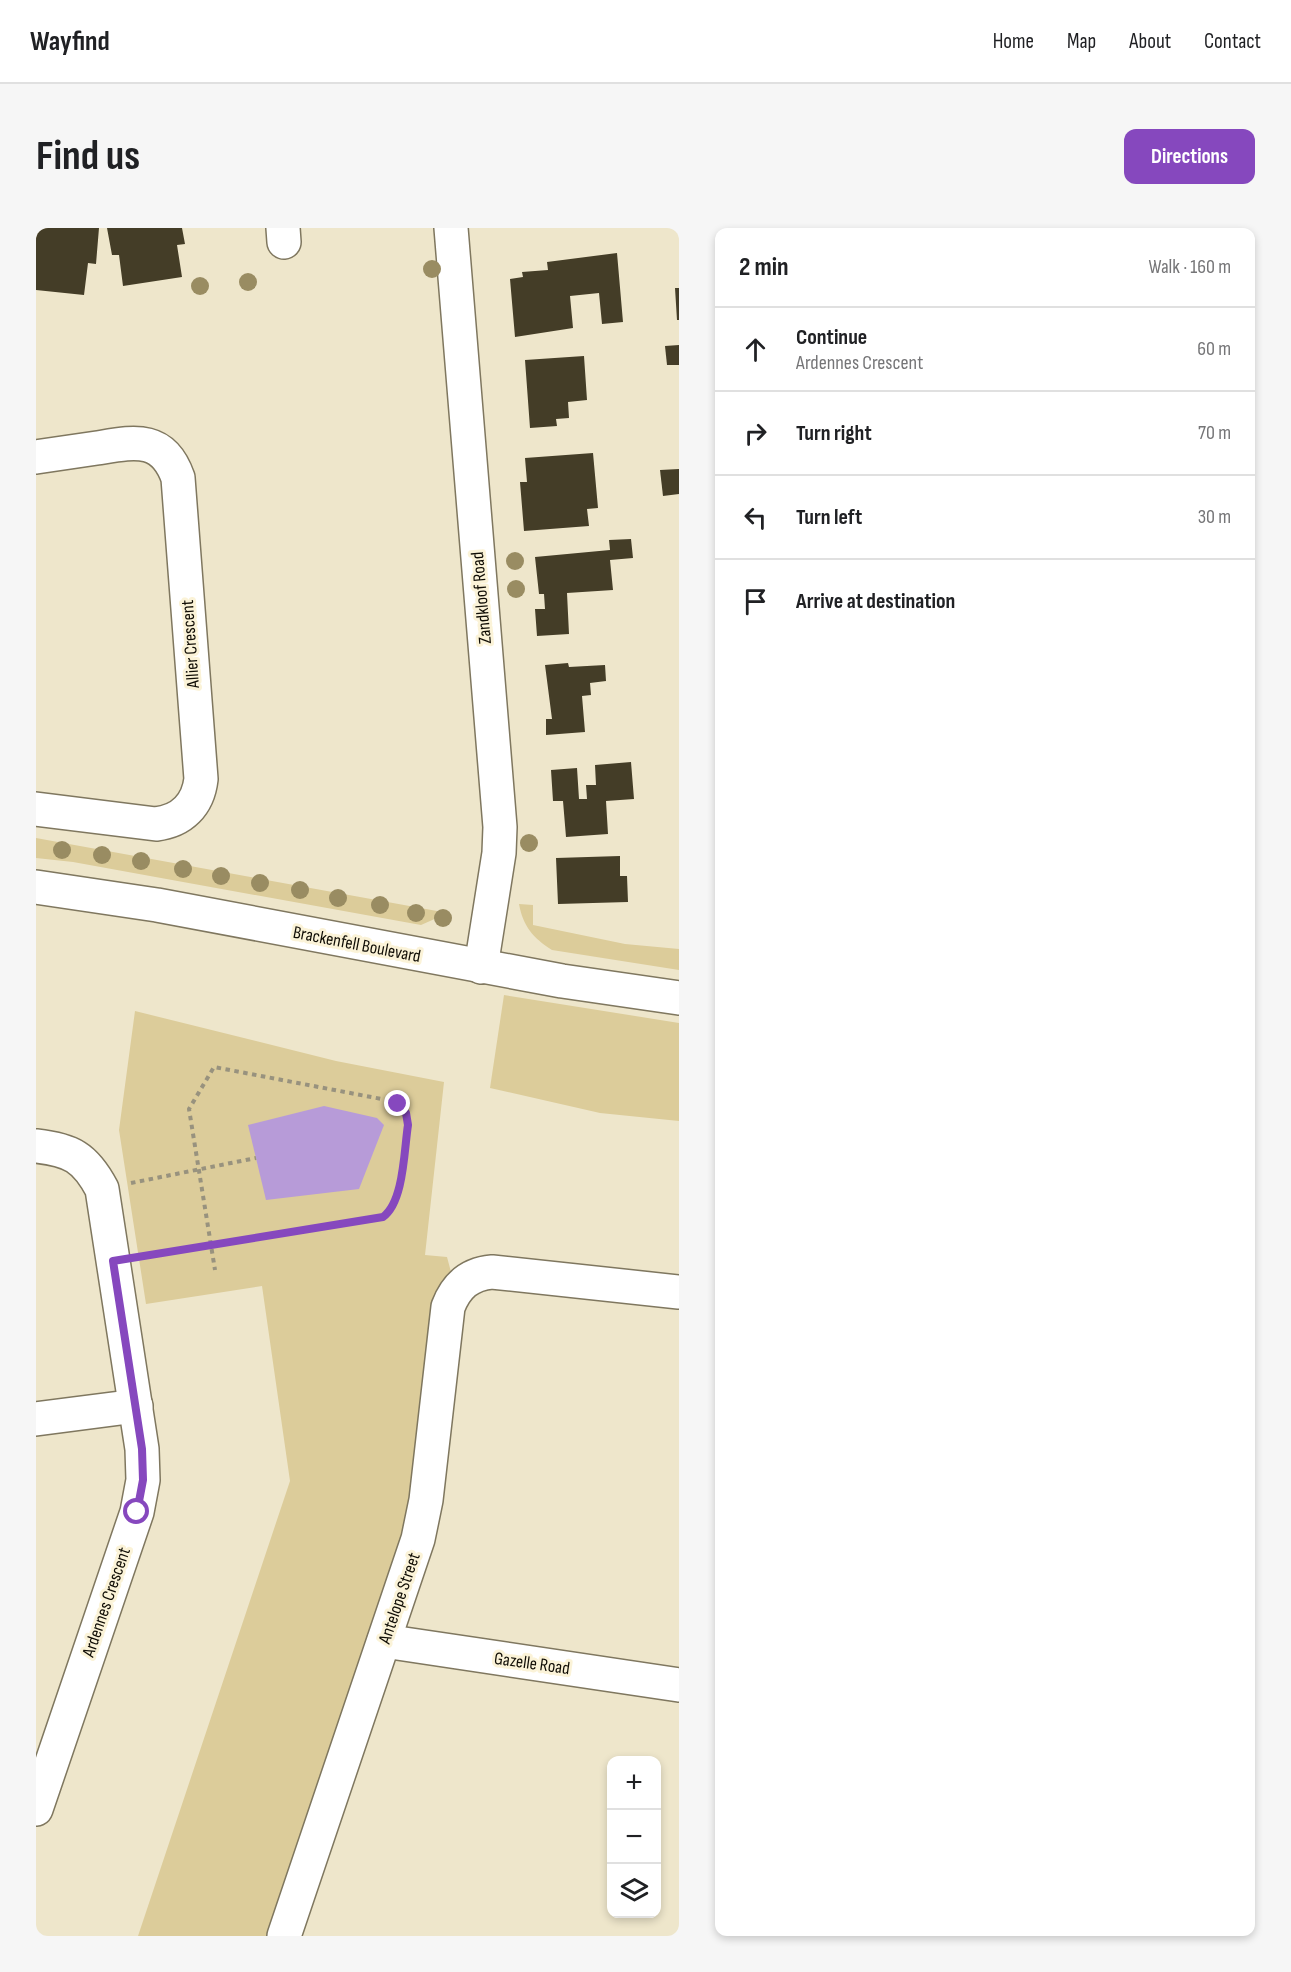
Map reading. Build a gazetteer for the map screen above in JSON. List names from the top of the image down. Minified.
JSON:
{"streets":{"street":["Zandkloof Road","Allier Crescent","Brackenfell Boulevard","Antelope Street","Ardennes Crescent","Gazelle Road"]},"crossings":[["Zandkloof Road","Brackenfell Boulevard"],["Antelope Street","Gazelle Road"]],"page":{"header":"Wayfind","nav":["Home","Map","About","Contact"],"buttons":"Directions","title":"Find us","heading":["2 min","Walk · 160 m"],"list":[["Continue","Ardennes Crescent","60 m"],["Turn right","70 m"],["Turn left","30 m"],"Arrive at destination"],"map_buttons":["+","−"]}}
